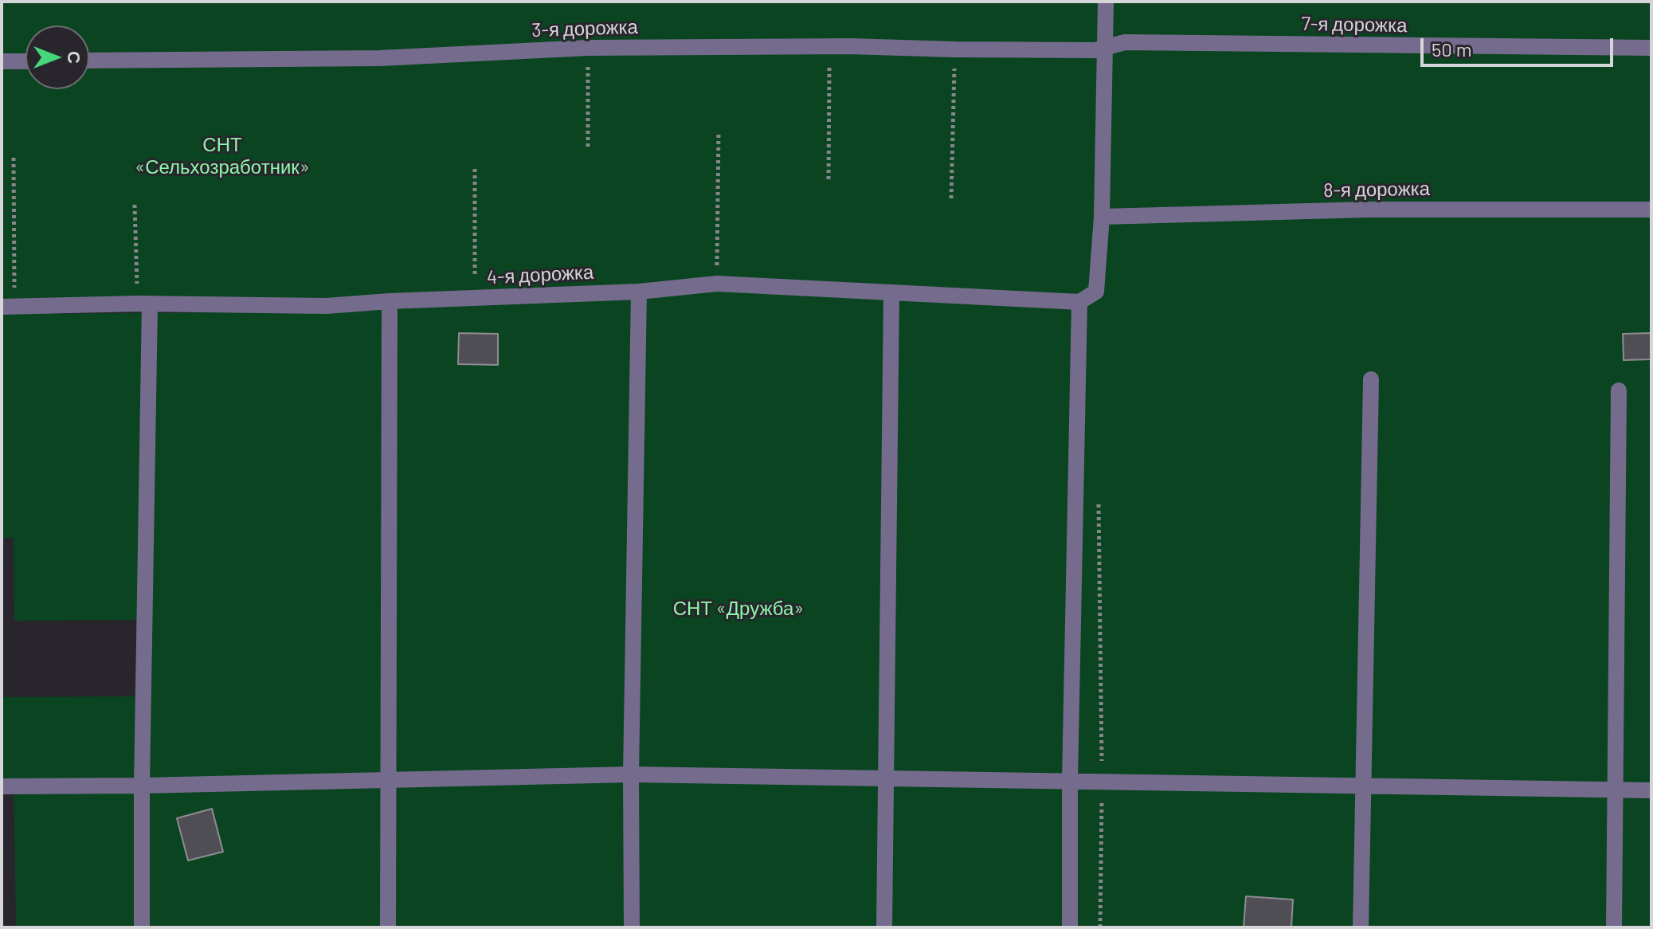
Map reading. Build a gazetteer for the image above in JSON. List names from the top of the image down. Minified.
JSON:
{"streets":{"street":["7-я дорожка","3-я дорожка","8-я дорожка","4-я дорожка"]},"crossings":[["7-я дорожка","3-я дорожка"]],"parks":["СНТ «Сельхозработник»","СНТ «Дружба»"],"scale_bar":"50 m","north":"right"}
